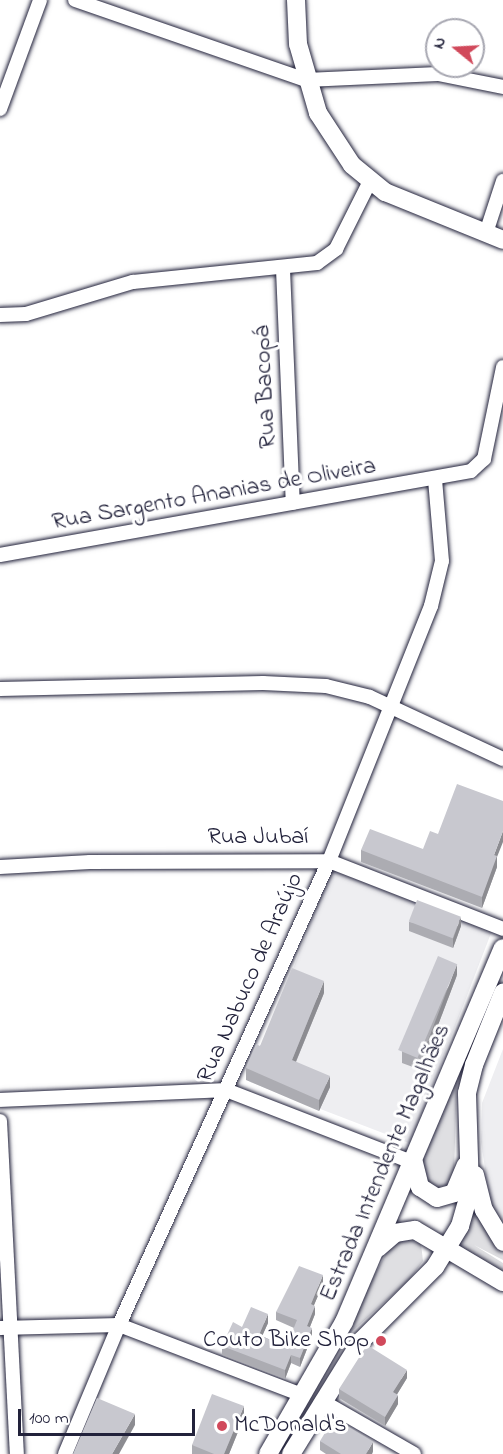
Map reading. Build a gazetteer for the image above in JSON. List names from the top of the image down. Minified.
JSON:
{"streets":{"main road":["Estrada Intendente Magalhães"],"street":["Rua Bacopá","Rua Sargento Ananias de Oliveira","Rua Jubaí","Rua Nabuco de Araújo"]},"crossings":[["Rua Bacopá","Rua Sargento Ananias de Oliveira"],["Rua Sargento Ananias de Oliveira","Rua Nabuco de Araújo"],["Rua Jubaí","Rua Nabuco de Araújo"]],"places":["Couto Bike Shop","McDonald's"],"scale_bar":"100 m","north":"left"}
